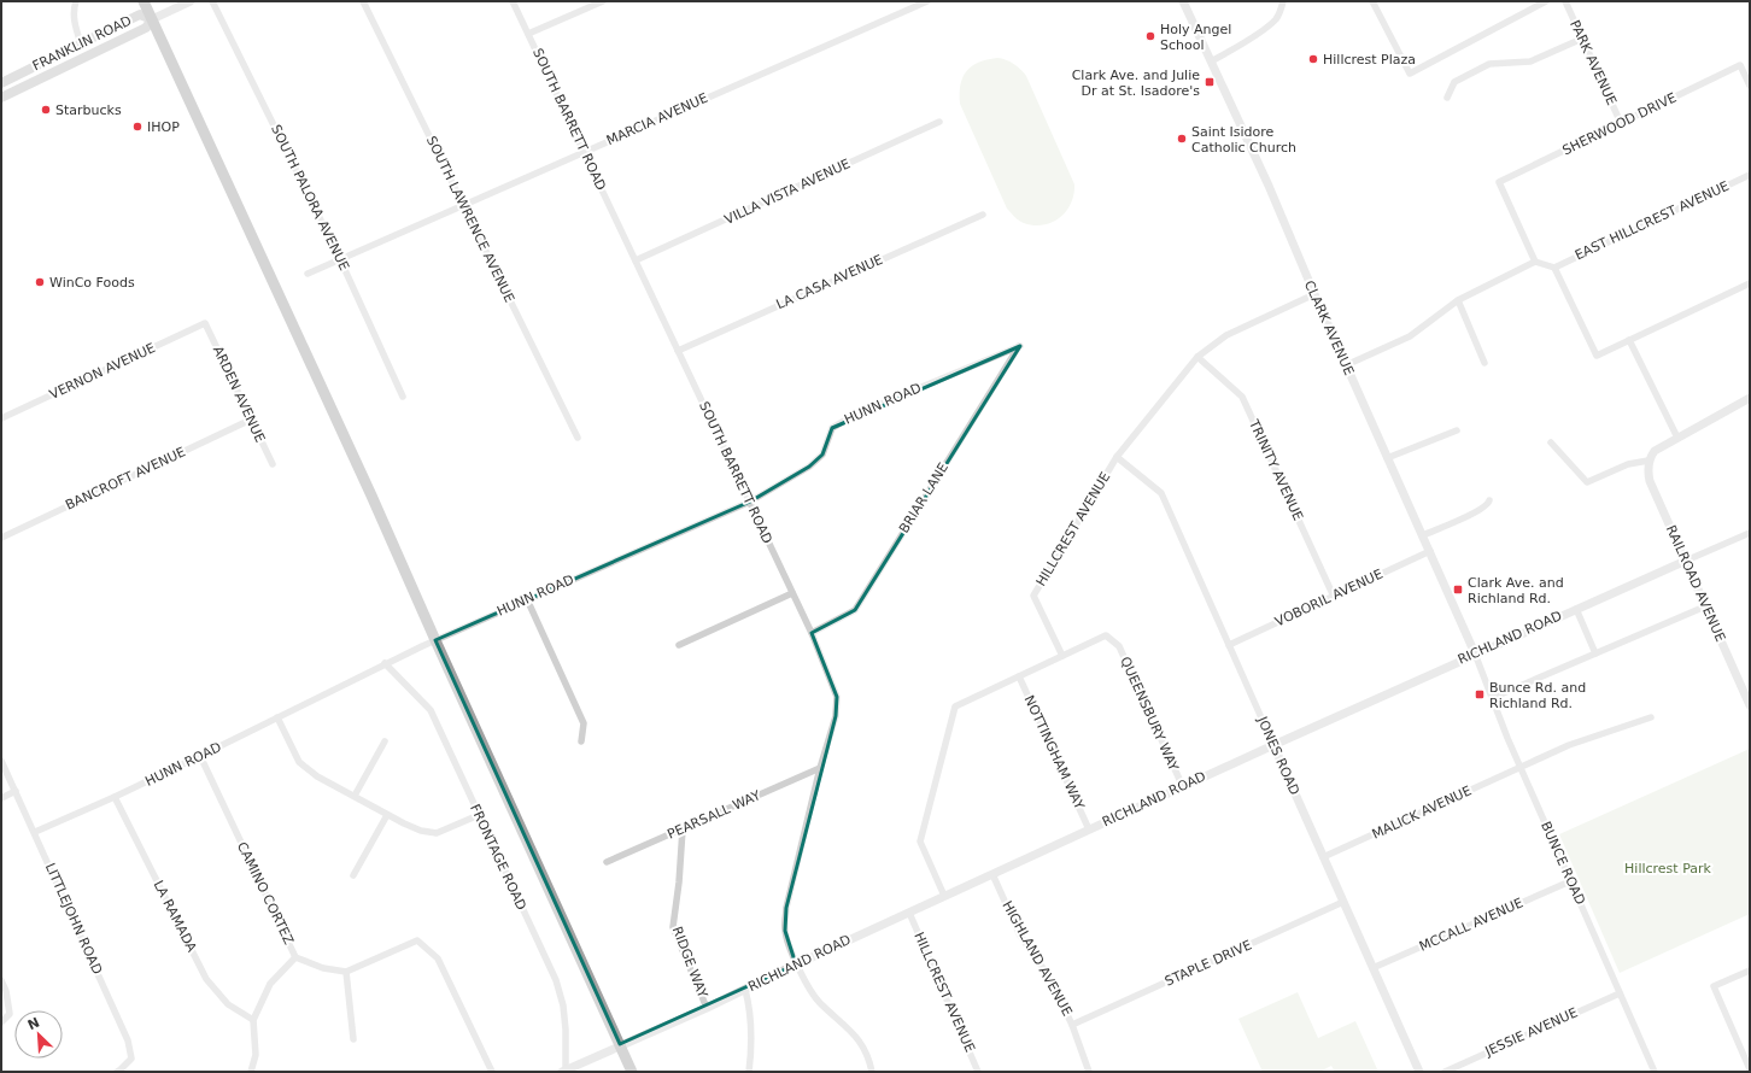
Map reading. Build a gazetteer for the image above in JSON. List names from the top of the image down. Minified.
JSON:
{"streets":{"main road":["FRANKLIN ROAD"],"street":["PARK AVENUE","SOUTH BARRETT ROAD","MARCIA AVENUE","SHERWOOD DRIVE","VILLA VISTA AVENUE","SOUTH PALORA AVENUE","SOUTH LAWRENCE AVENUE","EAST HILLCREST AVENUE","LA CASA AVENUE","CLARK AVENUE","VERNON AVENUE","ARDEN AVENUE","HUNN ROAD","TRINITY AVENUE","BANCROFT AVENUE","BRIAR LANE","HILLCREST AVENUE","RAILROAD AVENUE","VOBORIL AVENUE","RICHLAND ROAD","QUEENSBURY WAY","NOTTINGHAM WAY","JONES ROAD","MALICK AVENUE","PEARSALL WAY","FRONTAGE ROAD","BUNCE ROAD","CAMINO CORTEZ","LA RAMADA","LITTLEJOHN ROAD","MCCALL AVENUE","HIGHLAND AVENUE","RIDGE WAY","STAPLE DRIVE","JESSIE AVENUE"]},"crossings":[["PARK AVENUE","SHERWOOD DRIVE"],["SOUTH BARRETT ROAD","MARCIA AVENUE"],["SOUTH BARRETT ROAD","VILLA VISTA AVENUE"],["SOUTH BARRETT ROAD","LA CASA AVENUE"],["SOUTH BARRETT ROAD","HUNN ROAD"],["SOUTH BARRETT ROAD","BRIAR LANE"],["SOUTH BARRETT ROAD","RICHLAND ROAD"],["SOUTH BARRETT ROAD","PEARSALL WAY"],["MARCIA AVENUE","SOUTH PALORA AVENUE"],["MARCIA AVENUE","SOUTH LAWRENCE AVENUE"],["CLARK AVENUE","HILLCREST AVENUE"],["CLARK AVENUE","VOBORIL AVENUE"],["CLARK AVENUE","RICHLAND ROAD"],["CLARK AVENUE","BUNCE ROAD"],["VERNON AVENUE","ARDEN AVENUE"],["ARDEN AVENUE","BANCROFT AVENUE"],["HUNN ROAD","BRIAR LANE"],["HUNN ROAD","FRONTAGE ROAD"],["HUNN ROAD","CAMINO CORTEZ"],["HUNN ROAD","LA RAMADA"],["HUNN ROAD","LITTLEJOHN ROAD"],["TRINITY AVENUE","HILLCREST AVENUE"],["TRINITY AVENUE","VOBORIL AVENUE"],["HILLCREST AVENUE","RICHLAND ROAD"],["HILLCREST AVENUE","QUEENSBURY WAY"],["HILLCREST AVENUE","JONES ROAD"],["RAILROAD AVENUE","RICHLAND ROAD"],["VOBORIL AVENUE","JONES ROAD"],["RICHLAND ROAD","QUEENSBURY WAY"],["RICHLAND ROAD","NOTTINGHAM WAY"],["RICHLAND ROAD","JONES ROAD"],["RICHLAND ROAD","FRONTAGE ROAD"],["RICHLAND ROAD","BUNCE ROAD"],["RICHLAND ROAD","HIGHLAND AVENUE"],["RICHLAND ROAD","RIDGE WAY"],["JONES ROAD","MALICK AVENUE"],["JONES ROAD","MCCALL AVENUE"],["JONES ROAD","STAPLE DRIVE"],["MALICK AVENUE","BUNCE ROAD"],["PEARSALL WAY","RIDGE WAY"],["BUNCE ROAD","MCCALL AVENUE"],["BUNCE ROAD","JESSIE AVENUE"],["HIGHLAND AVENUE","STAPLE DRIVE"]],"parks":["Hillcrest Park"],"places":{"other":["Holy Angel School","Hillcrest Plaza","Starbucks","IHOP","Saint Isidore Catholic Church","WinCo Foods"],"transit":["Clark Ave. and Julie Dr at St. Isadore's","Clark Ave. and Richland Rd.","Bunce Rd. and Richland Rd."]},"north":"top left"}
